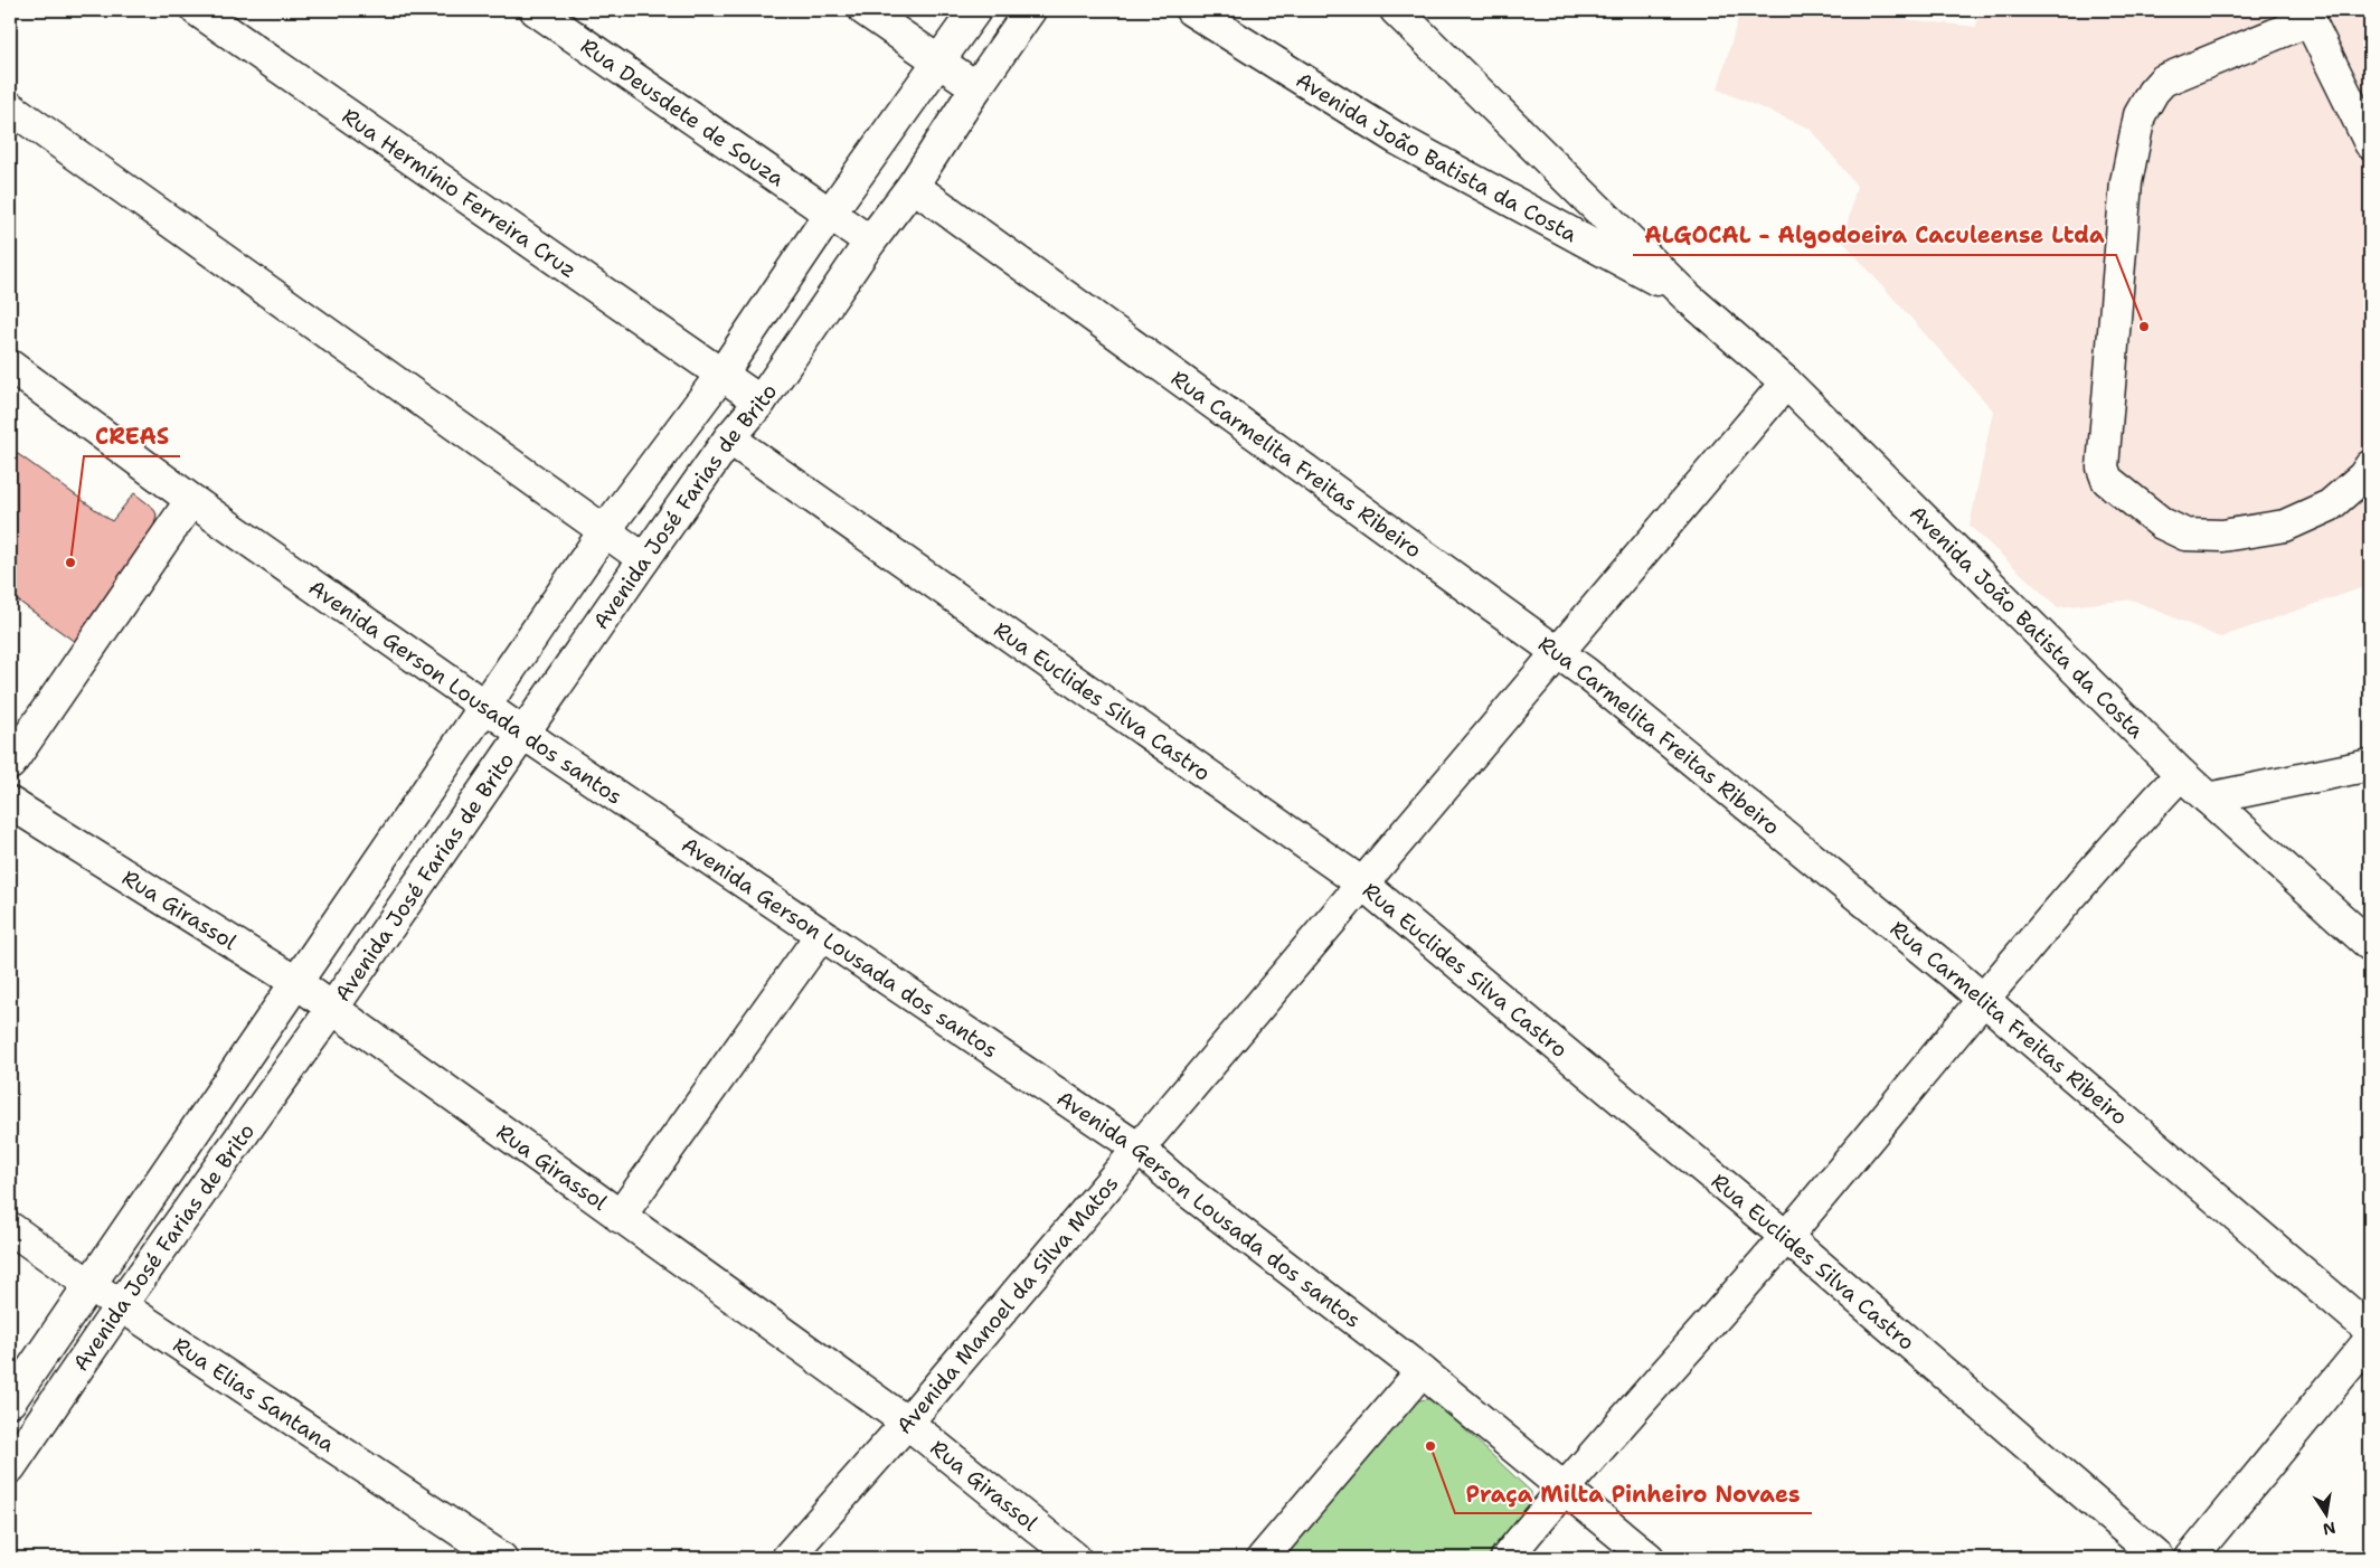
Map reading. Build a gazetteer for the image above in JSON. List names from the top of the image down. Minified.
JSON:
{"streets":{"street":["Rua Deusdete de Souza","Avenida João Batista da Costa","Rua Hermínio Ferreira Cruz","Rua Carmelita Freitas Ribeiro","Avenida José Farias de Brito","Avenida Gerson Lousada dos santos","Rua Euclides Silva Castro","Rua Girassol","Avenida Manoel da Silva Matos","Rua Elias Santana"]},"crossings":[["Rua Deusdete de Souza","Avenida José Farias de Brito"],["Avenida João Batista da Costa","Avenida Manoel da Silva Matos"],["Rua Hermínio Ferreira Cruz","Avenida José Farias de Brito"],["Rua Carmelita Freitas Ribeiro","Avenida José Farias de Brito"],["Rua Carmelita Freitas Ribeiro","Avenida Manoel da Silva Matos"],["Avenida José Farias de Brito","Avenida Gerson Lousada dos santos"],["Avenida José Farias de Brito","Rua Euclides Silva Castro"],["Avenida José Farias de Brito","Rua Girassol"],["Avenida José Farias de Brito","Rua Elias Santana"],["Avenida Gerson Lousada dos santos","Avenida Manoel da Silva Matos"],["Rua Euclides Silva Castro","Avenida Manoel da Silva Matos"],["Rua Girassol","Avenida Manoel da Silva Matos"]],"places":["ALGOCAL - Algodoeira Caculeense Ltda","CREAS","Praça Milta Pinheiro Novaes"],"north":"bottom"}
